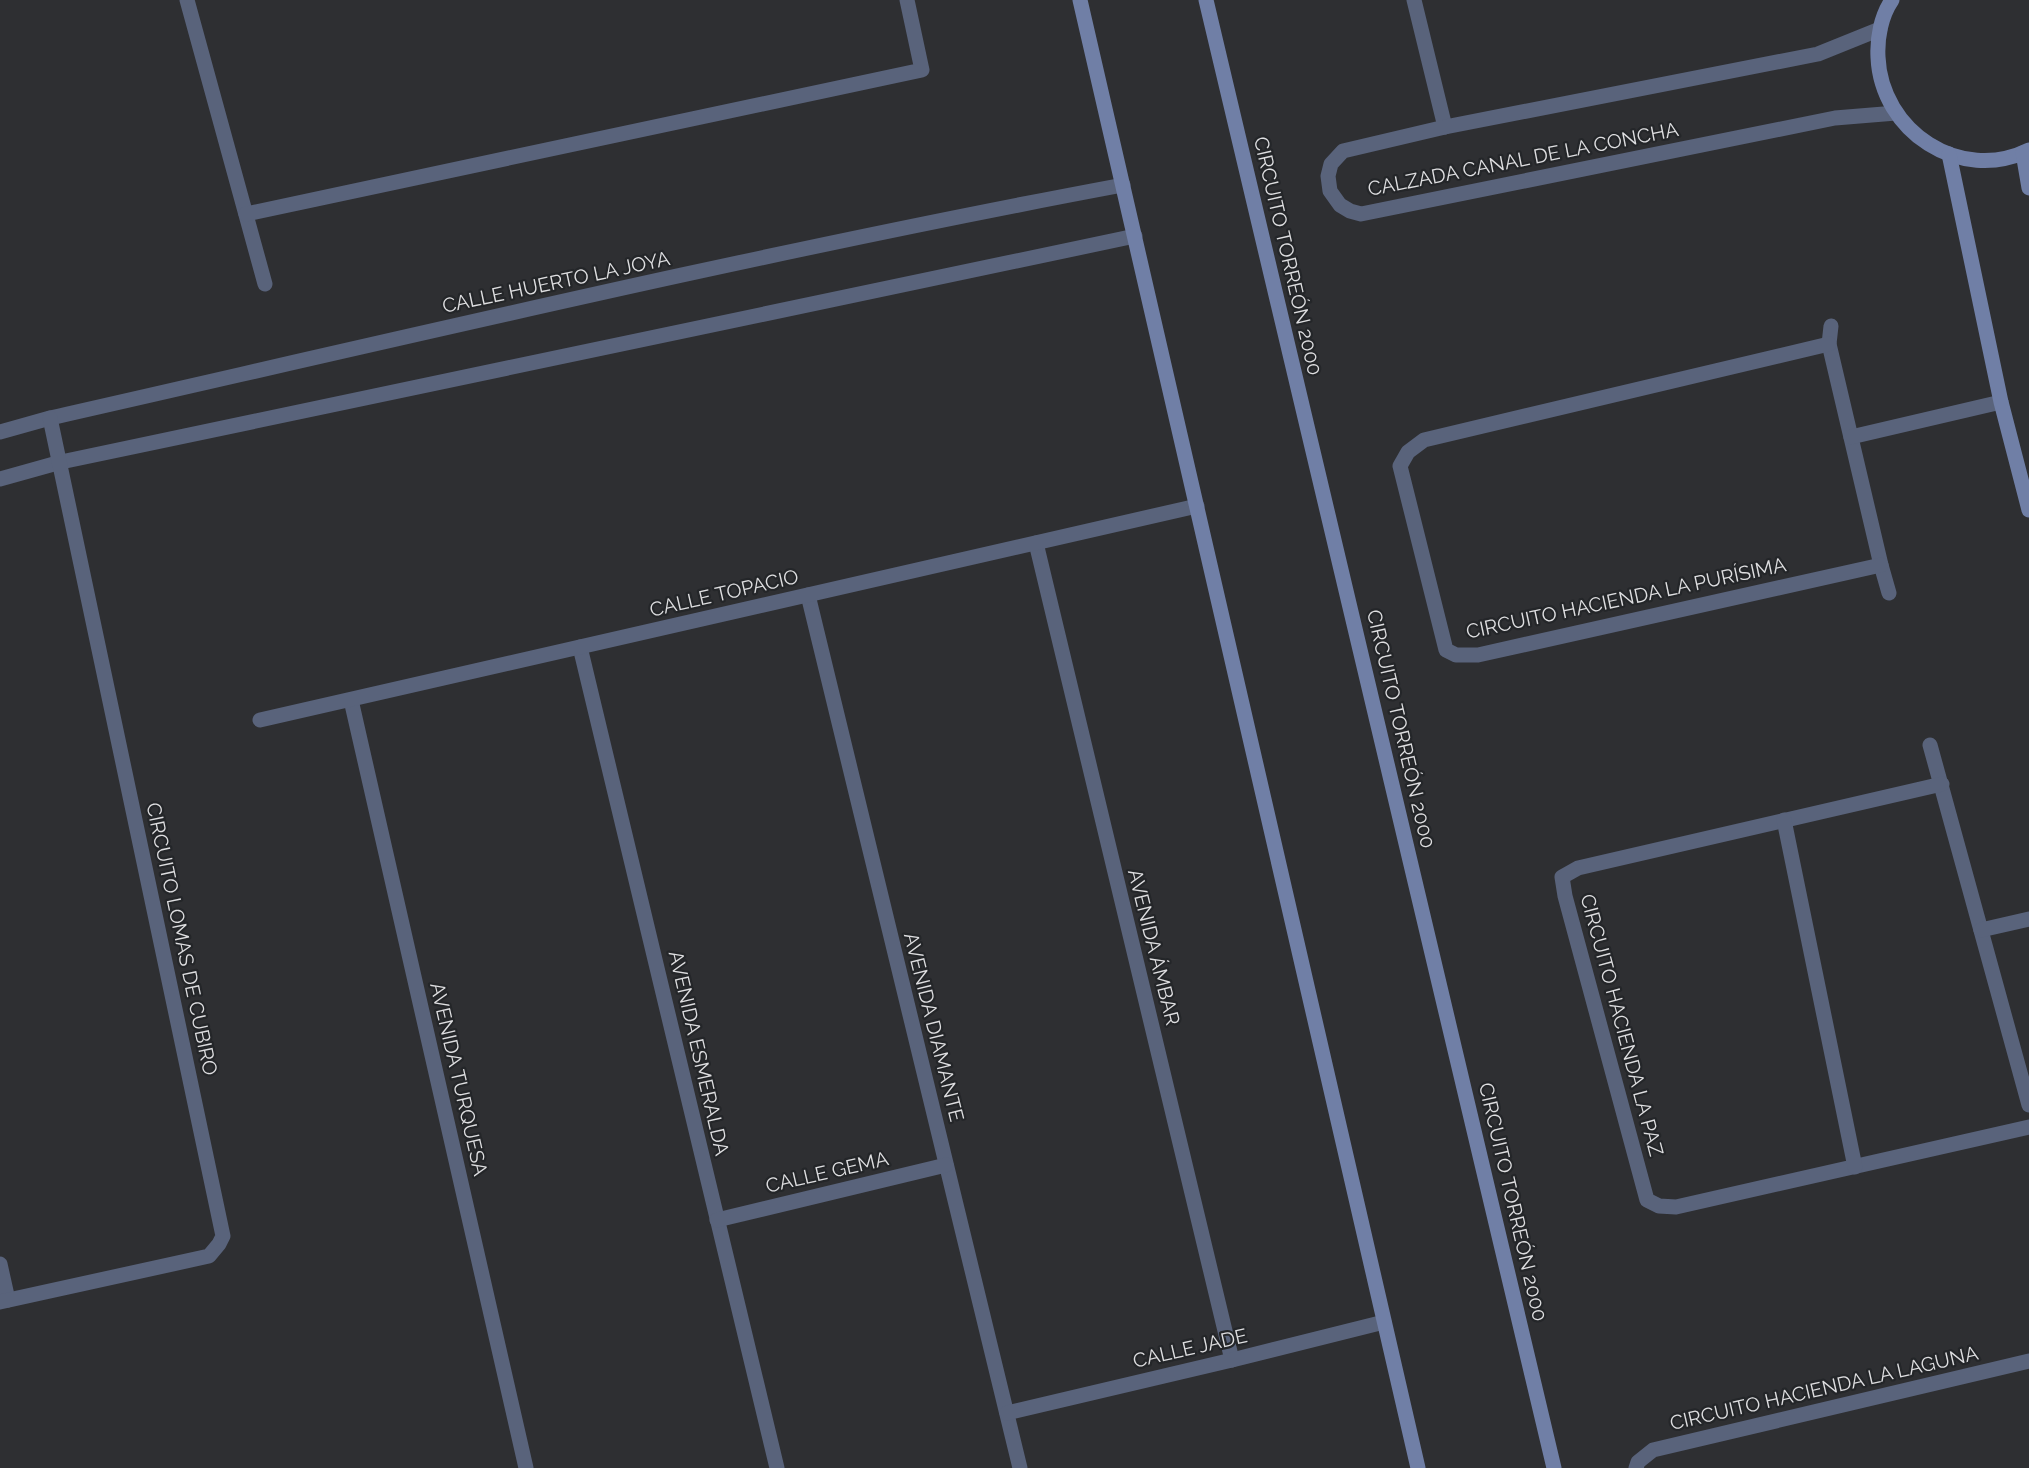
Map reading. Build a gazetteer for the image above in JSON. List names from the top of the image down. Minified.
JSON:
{"streets":{"main road":["CIRCUITO TORREÓN 2000"],"street":["CALZADA CANAL DE LA CONCHA","CALLE HUERTO LA JOYA","CALLE TOPACIO","CIRCUITO HACIENDA LA PURÍSIMA","CIRCUITO LOMAS DE CUBIRO","AVENIDA ÁMBAR","CIRCUITO HACIENDA LA PAZ","AVENIDA DIAMANTE","AVENIDA ESMERALDA","AVENIDA TURQUESA","CALLE GEMA","CALLE JADE","CIRCUITO HACIENDA LA LAGUNA"]},"crossings":[["CALLE HUERTO LA JOYA","CIRCUITO LOMAS DE CUBIRO"],["CALLE TOPACIO","AVENIDA ÁMBAR"],["CALLE TOPACIO","AVENIDA DIAMANTE"],["CALLE TOPACIO","AVENIDA ESMERALDA"],["CALLE TOPACIO","AVENIDA TURQUESA"],["AVENIDA ÁMBAR","CALLE JADE"],["AVENIDA DIAMANTE","CALLE GEMA"],["AVENIDA DIAMANTE","CALLE JADE"],["AVENIDA ESMERALDA","CALLE GEMA"]]}
